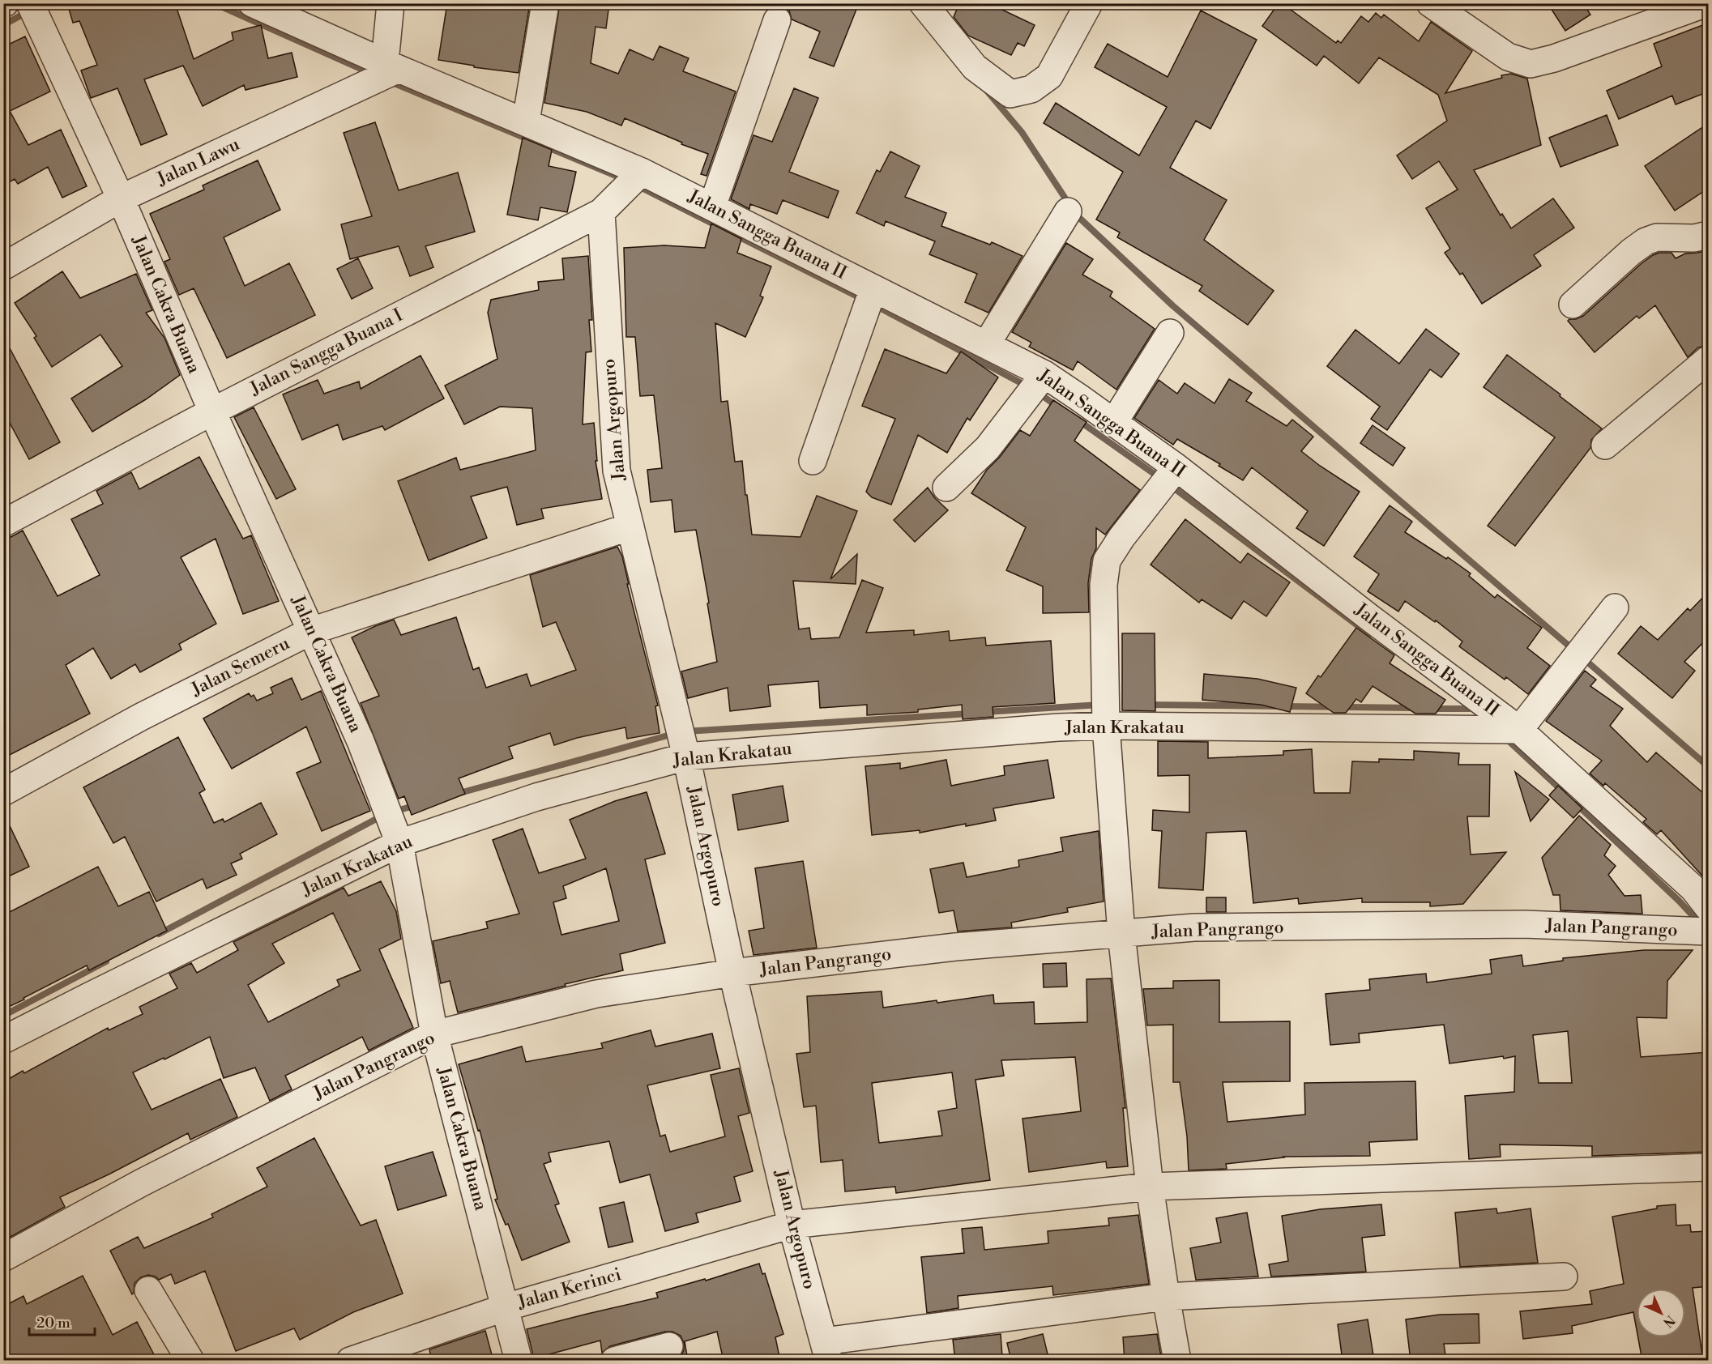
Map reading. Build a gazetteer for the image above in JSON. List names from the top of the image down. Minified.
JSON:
{"streets":{"street":["Jalan Lawu","Jalan Sangga Buana II","Jalan Cakra Buana","Jalan Sangga Buana I","Jalan Argopuro","Jalan Semeru","Jalan Krakatau","Jalan Pangrango","Jalan Kerinci"]},"crossings":[["Jalan Lawu","Jalan Sangga Buana II"],["Jalan Lawu","Jalan Cakra Buana"],["Jalan Sangga Buana II","Jalan Sangga Buana I"],["Jalan Sangga Buana II","Jalan Krakatau"],["Jalan Cakra Buana","Jalan Sangga Buana I"],["Jalan Cakra Buana","Jalan Semeru"],["Jalan Cakra Buana","Jalan Krakatau"],["Jalan Cakra Buana","Jalan Pangrango"],["Jalan Cakra Buana","Jalan Kerinci"],["Jalan Sangga Buana I","Jalan Argopuro"],["Jalan Argopuro","Jalan Semeru"],["Jalan Argopuro","Jalan Krakatau"],["Jalan Argopuro","Jalan Pangrango"],["Jalan Argopuro","Jalan Kerinci"]],"scale_bar":"20 m","north":"bottom right"}
